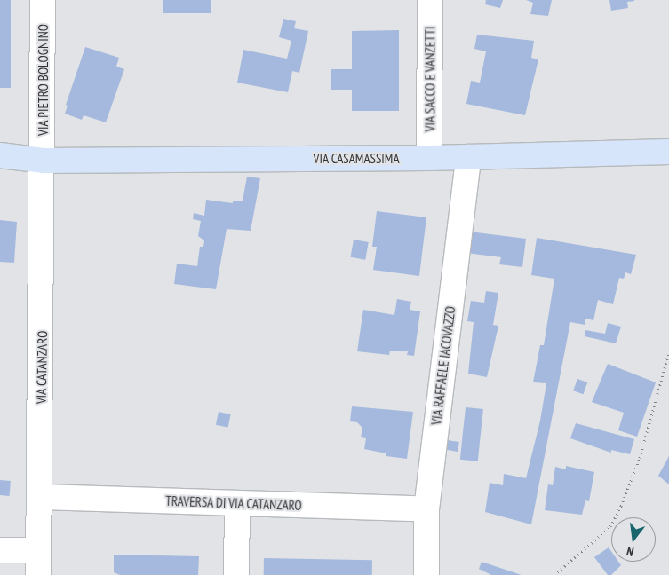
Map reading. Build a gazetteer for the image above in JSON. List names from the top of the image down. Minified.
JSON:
{"streets":{"main road":["VIA CASAMASSIMA"],"street":["VIA SACCO E VANZETTI","VIA PIETRO BOLOGNINO","VIA RAFFAELE IACOVAZZO","VIA CATANZARO","TRAVERSA DI VIA CATANZARO"]},"crossings":[["VIA SACCO E VANZETTI","VIA CASAMASSIMA"],["VIA PIETRO BOLOGNINO","VIA CASAMASSIMA"],["VIA PIETRO BOLOGNINO","VIA CATANZARO"],["VIA CASAMASSIMA","VIA RAFFAELE IACOVAZZO"],["VIA CASAMASSIMA","VIA CATANZARO"],["VIA RAFFAELE IACOVAZZO","TRAVERSA DI VIA CATANZARO"],["VIA CATANZARO","TRAVERSA DI VIA CATANZARO"]],"north":"bottom"}
